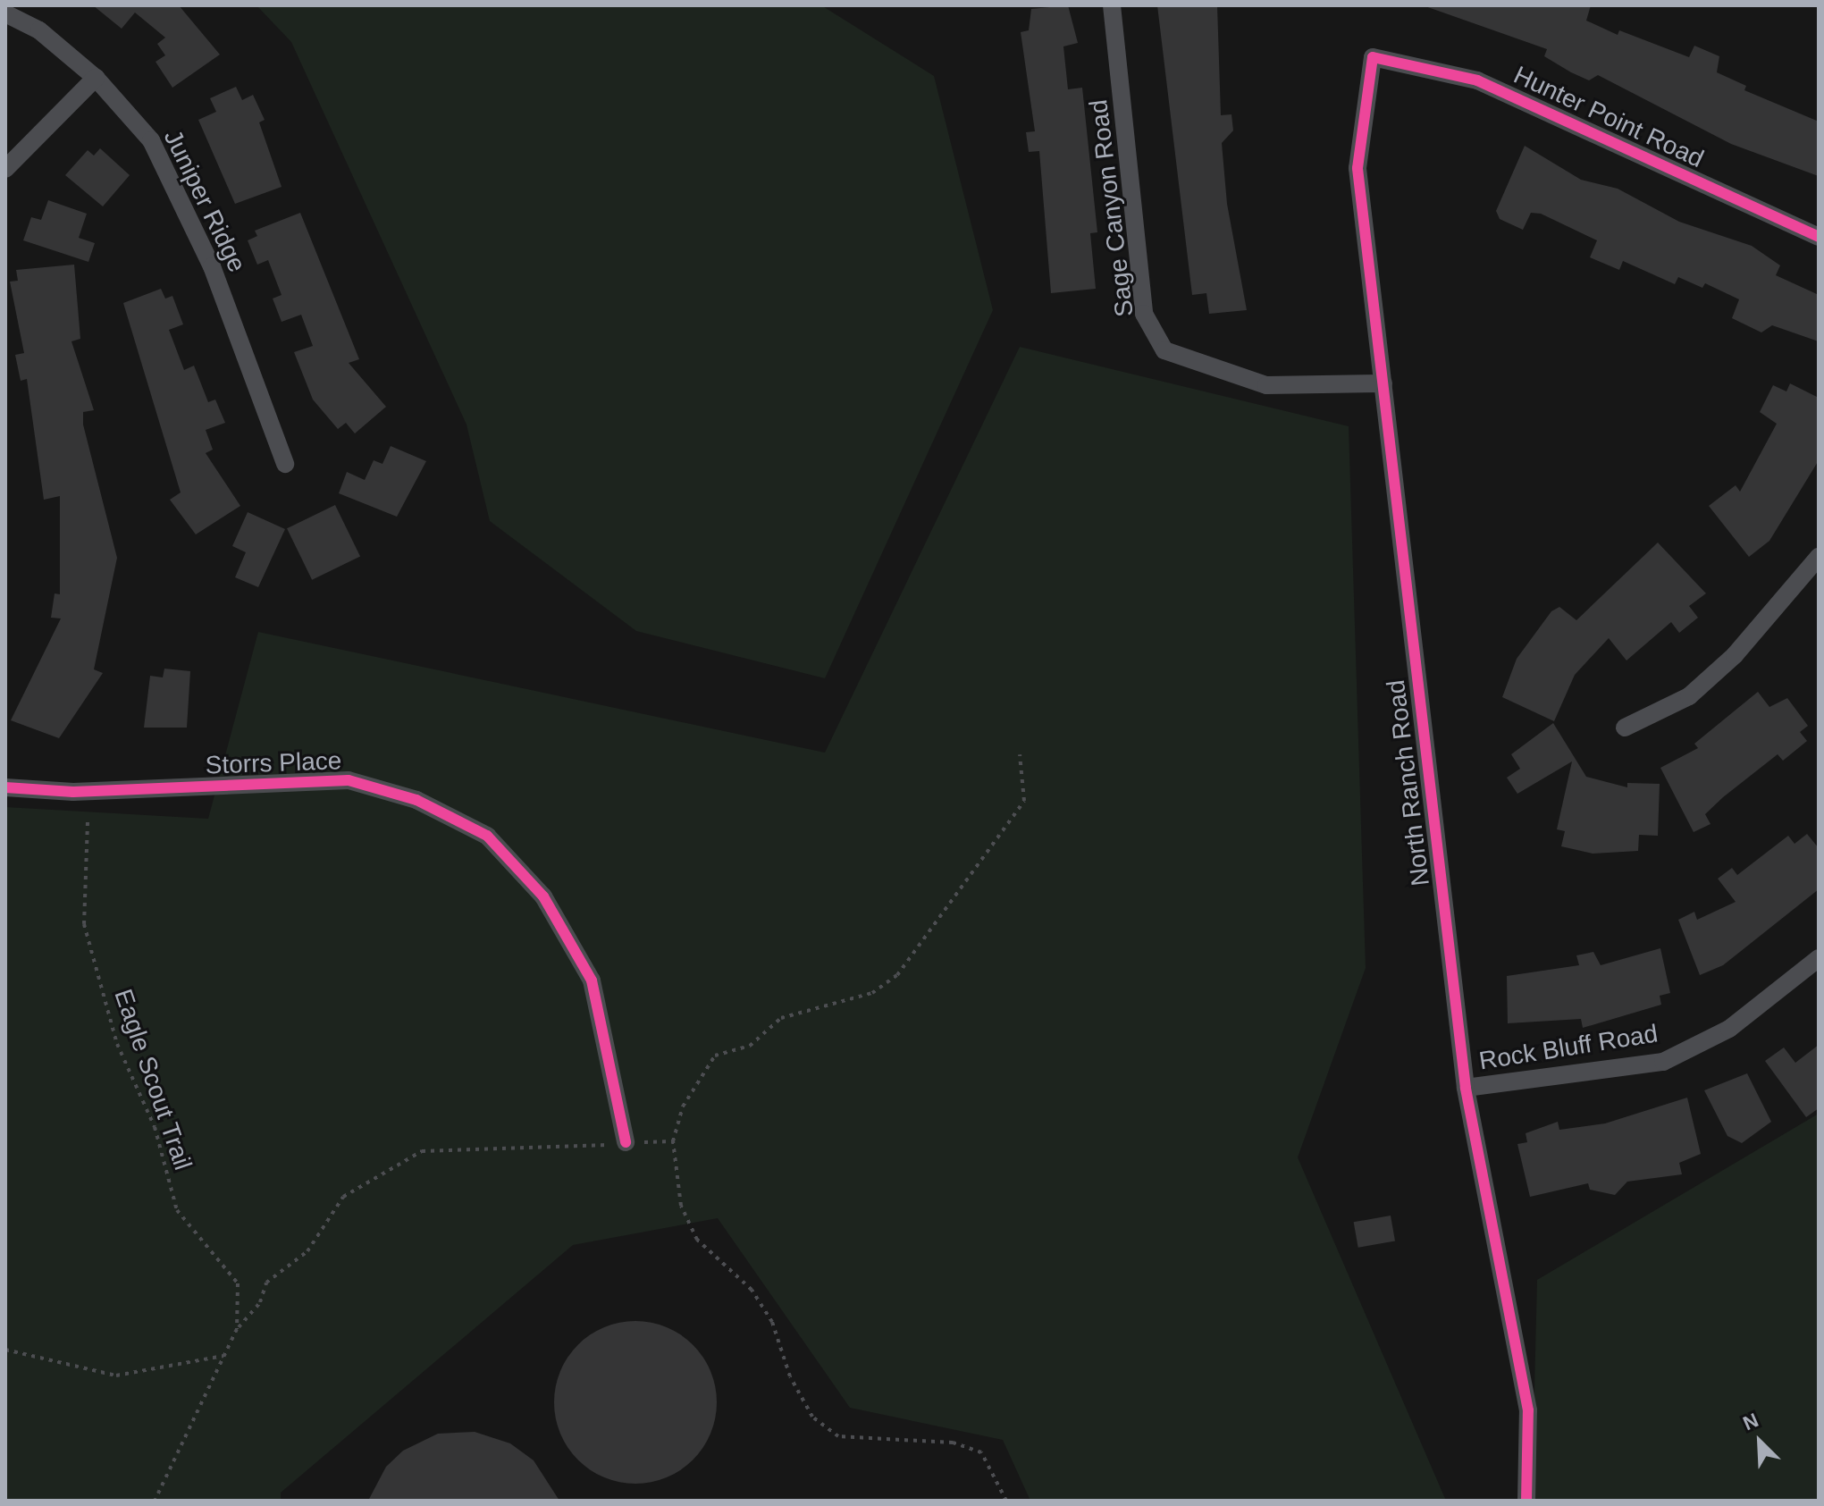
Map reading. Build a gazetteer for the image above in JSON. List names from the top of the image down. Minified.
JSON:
{"streets":{"street":["Hunter Point Road","Juniper Ridge","Sage Canyon Road","Storrs Place","North Ranch Road","Rock Bluff Road"],"path":["Eagle Scout Trail"]},"crossings":[["Hunter Point Road","North Ranch Road"],["Sage Canyon Road","North Ranch Road"],["Storrs Place","Eagle Scout Trail"],["North Ranch Road","Rock Bluff Road"]],"north":"top left"}
